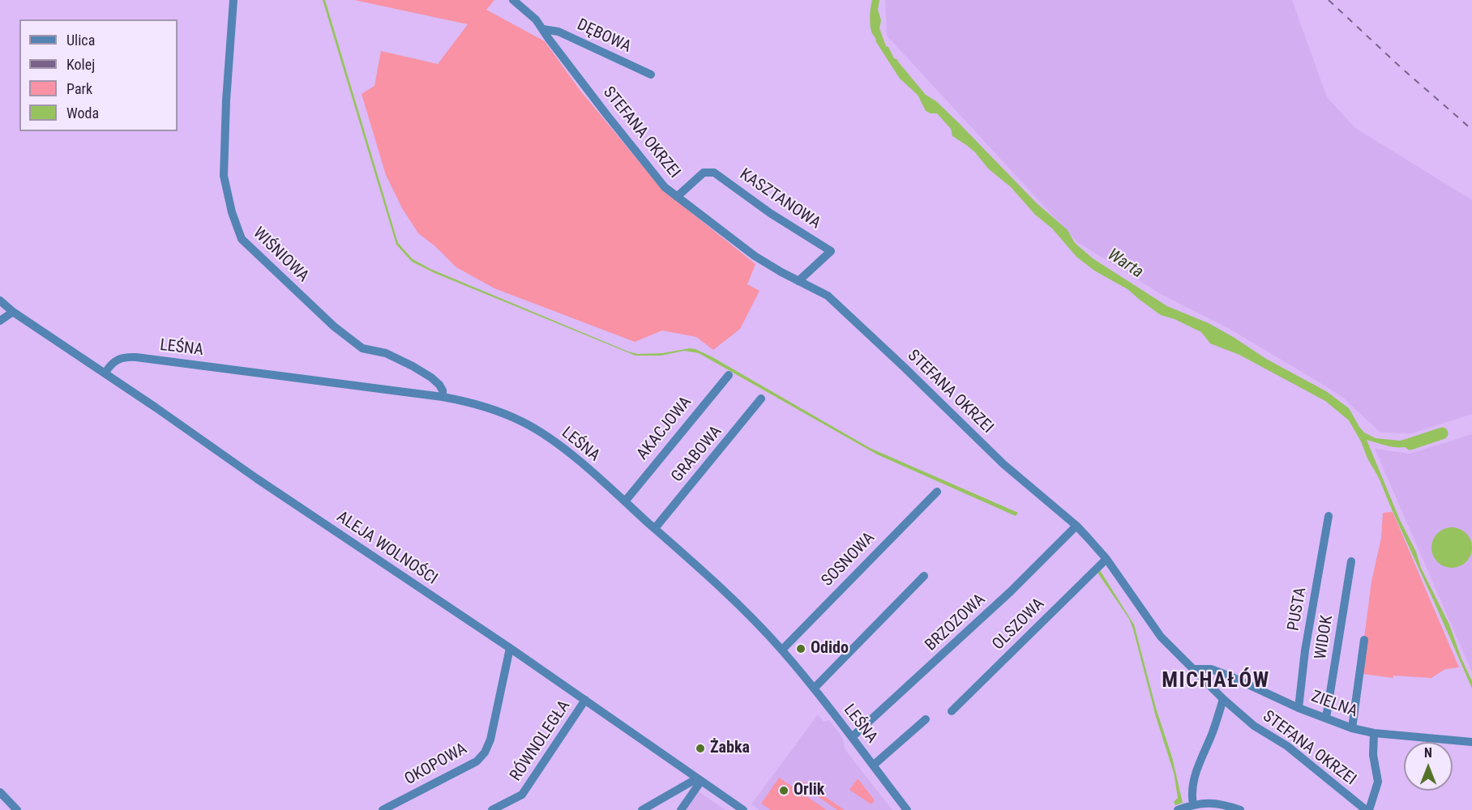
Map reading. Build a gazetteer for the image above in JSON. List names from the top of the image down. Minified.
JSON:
{"streets":{"street":["DĘBOWA","STEFANA OKRZEI","KASZTANOWA","WIŚNIOWA","LEŚNA","AKACJOWA","GRABOWA","ALEJA WOLNOŚCI","SOSNOWA","PUSTA","BRZOZOWA","OLSZOWA","WIDOK","ZIELNA","RÓWNOLEGŁA","OKOPOWA"]},"crossings":[["DĘBOWA","STEFANA OKRZEI"],["STEFANA OKRZEI","KASZTANOWA"],["STEFANA OKRZEI","BRZOZOWA"],["STEFANA OKRZEI","OLSZOWA"],["STEFANA OKRZEI","ZIELNA"],["WIŚNIOWA","LEŚNA"],["LEŚNA","AKACJOWA"],["LEŚNA","GRABOWA"],["LEŚNA","ALEJA WOLNOŚCI"],["LEŚNA","SOSNOWA"],["LEŚNA","BRZOZOWA"],["ALEJA WOLNOŚCI","RÓWNOLEGŁA"],["ALEJA WOLNOŚCI","OKOPOWA"],["PUSTA","ZIELNA"],["WIDOK","ZIELNA"]],"districts":["MICHAŁÓW"],"water":["Warta"],"places":["Odido","Żabka","Orlik"],"legend":["Ulica","Kolej","Park","Woda"],"north":"top"}
